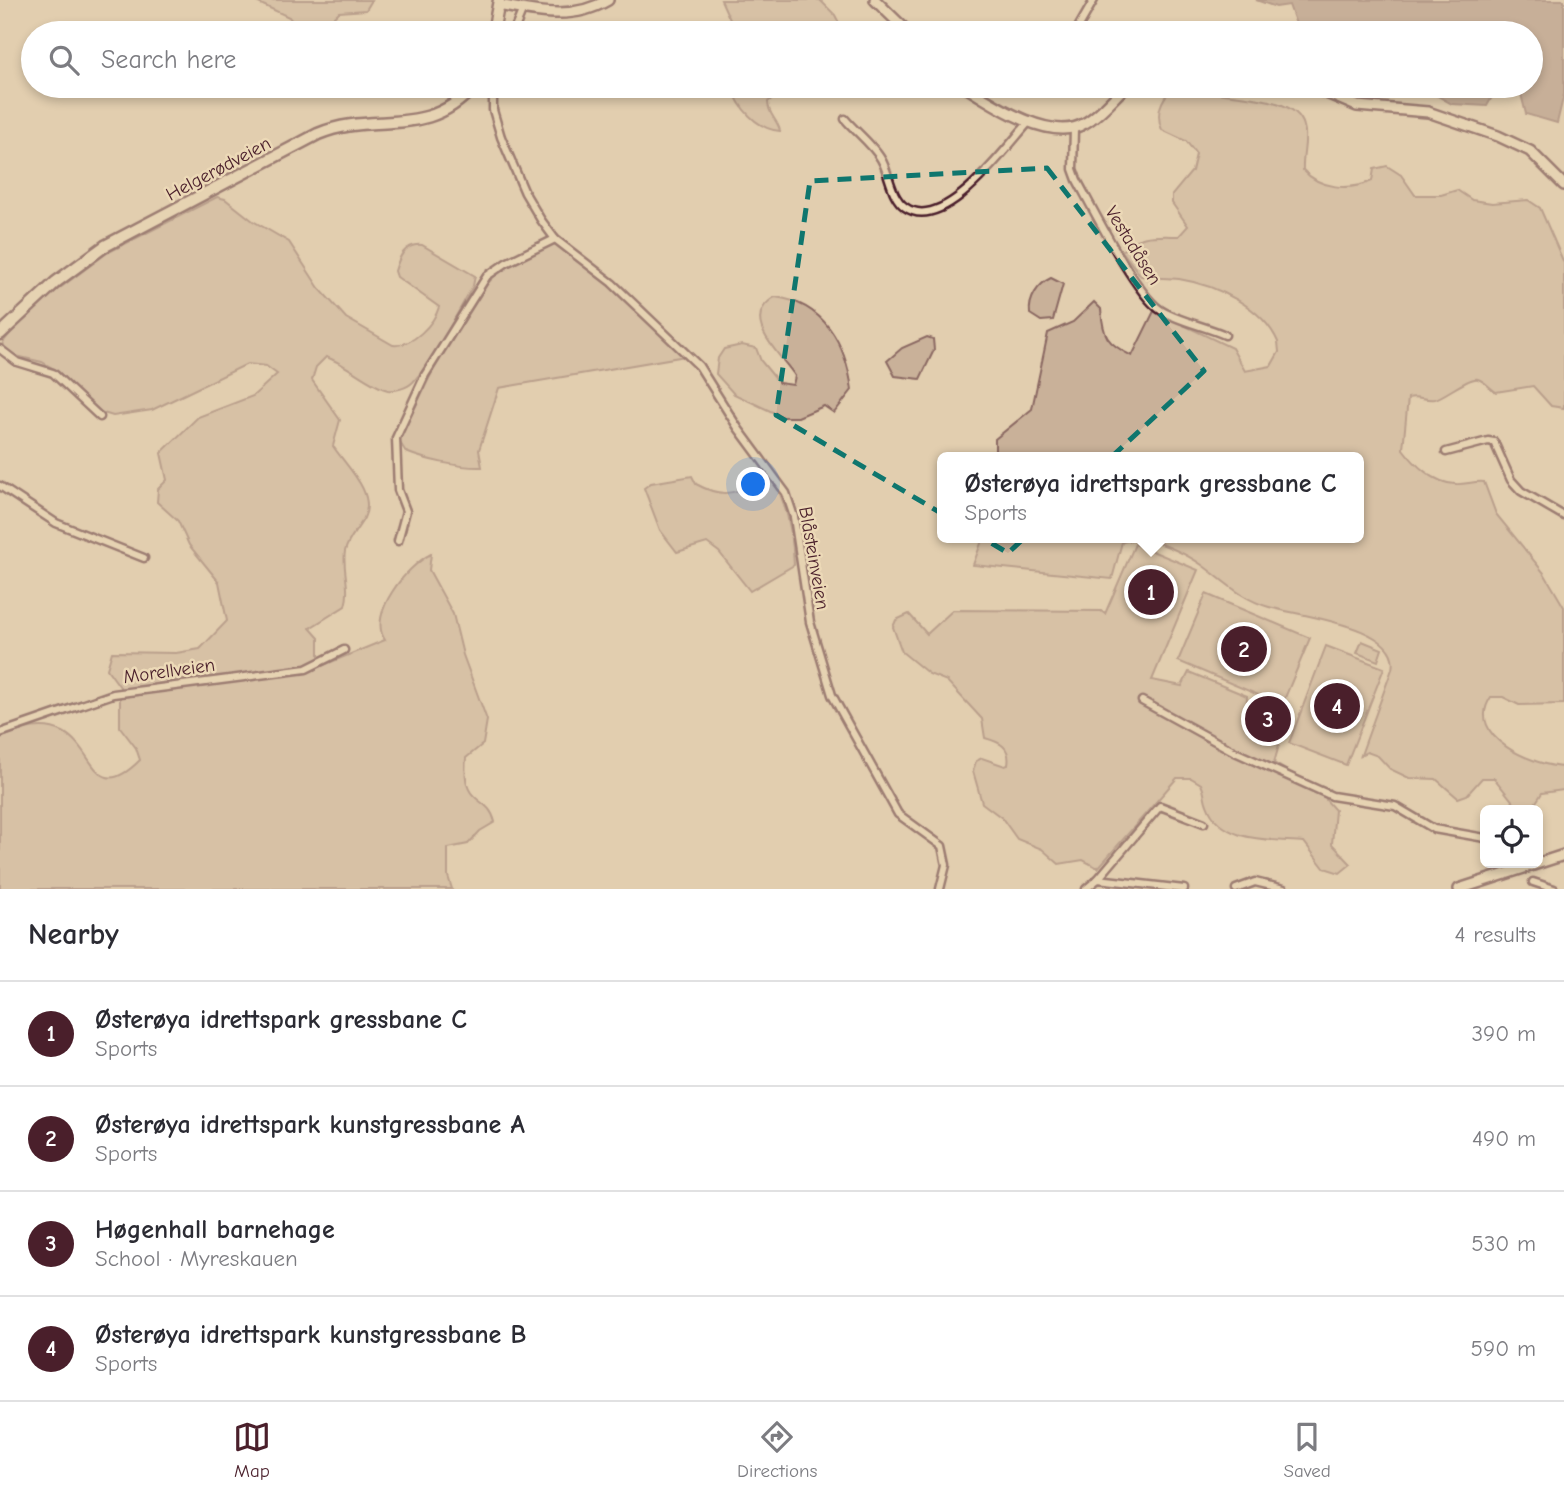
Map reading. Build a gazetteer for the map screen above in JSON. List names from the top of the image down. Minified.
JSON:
{"streets":{"main road":["Helgerødveien"],"street":["Vestadåsen","Blåsteinveien","Morellveien"]},"page":{"search":"Search here","popup":["Østerøya idrettspark gressbane C","Sports"],"pins":["1","2","4","3"],"heading":["Nearby","4 results"],"list":[{"mark":"1","name":"Østerøya idrettspark gressbane C","note":"Sports","value":"390 m"},{"mark":"2","name":"Østerøya idrettspark kunstgressbane A","note":"Sports","value":"490 m"},{"mark":"3","name":"Høgenhall barnehage","note":"School · Myreskauen","value":"530 m"},{"mark":"4","name":"Østerøya idrettspark kunstgressbane B","note":"Sports","value":"590 m"}],"nav":["Map","Directions","Saved"]}}
